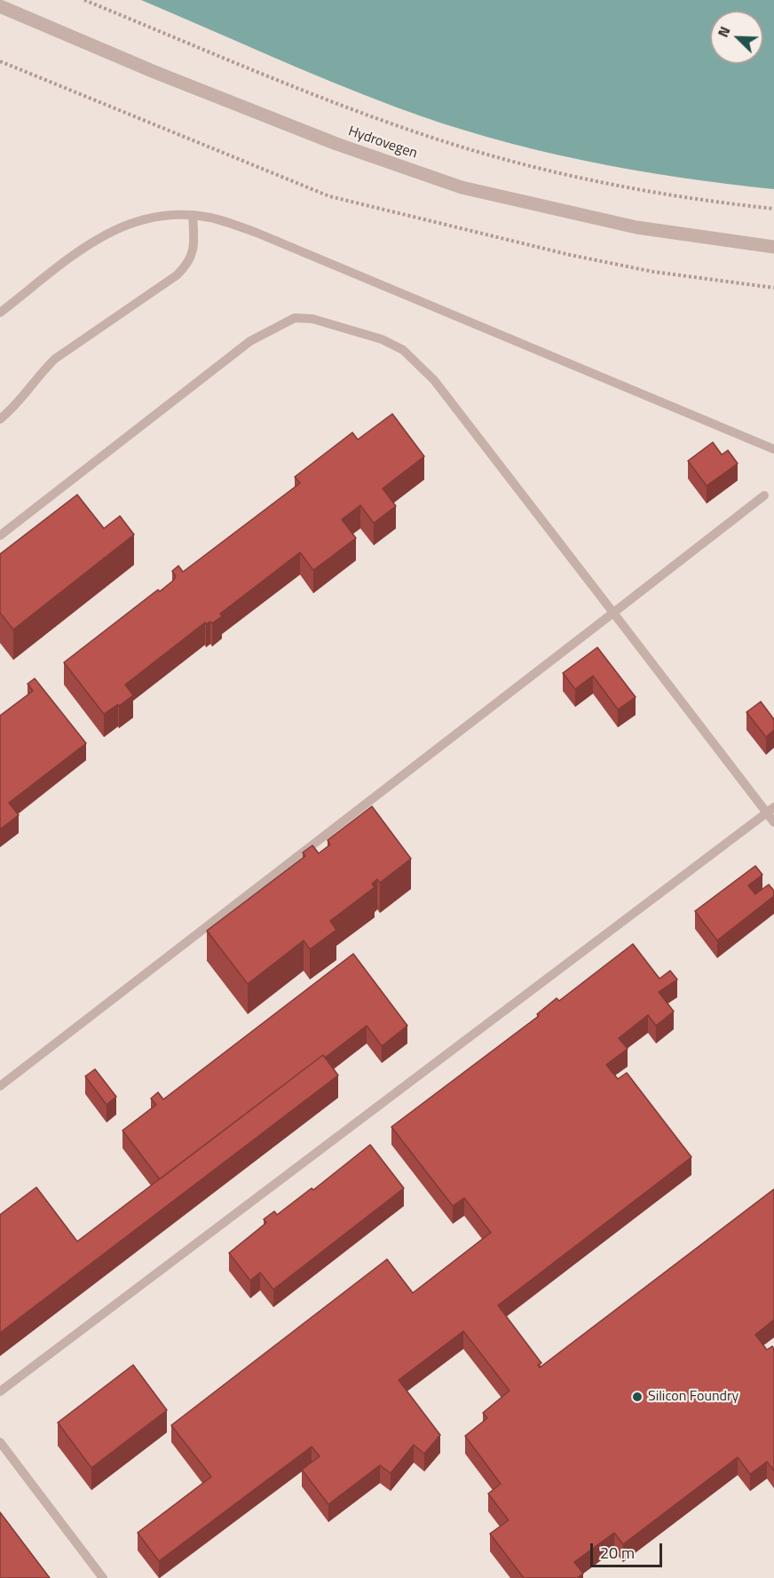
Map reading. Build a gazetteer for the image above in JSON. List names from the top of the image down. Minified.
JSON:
{"streets":{"street":["Hydrovegen"]},"places":["Silicon Foundry"],"scale_bar":"20 m","north":"top left"}
